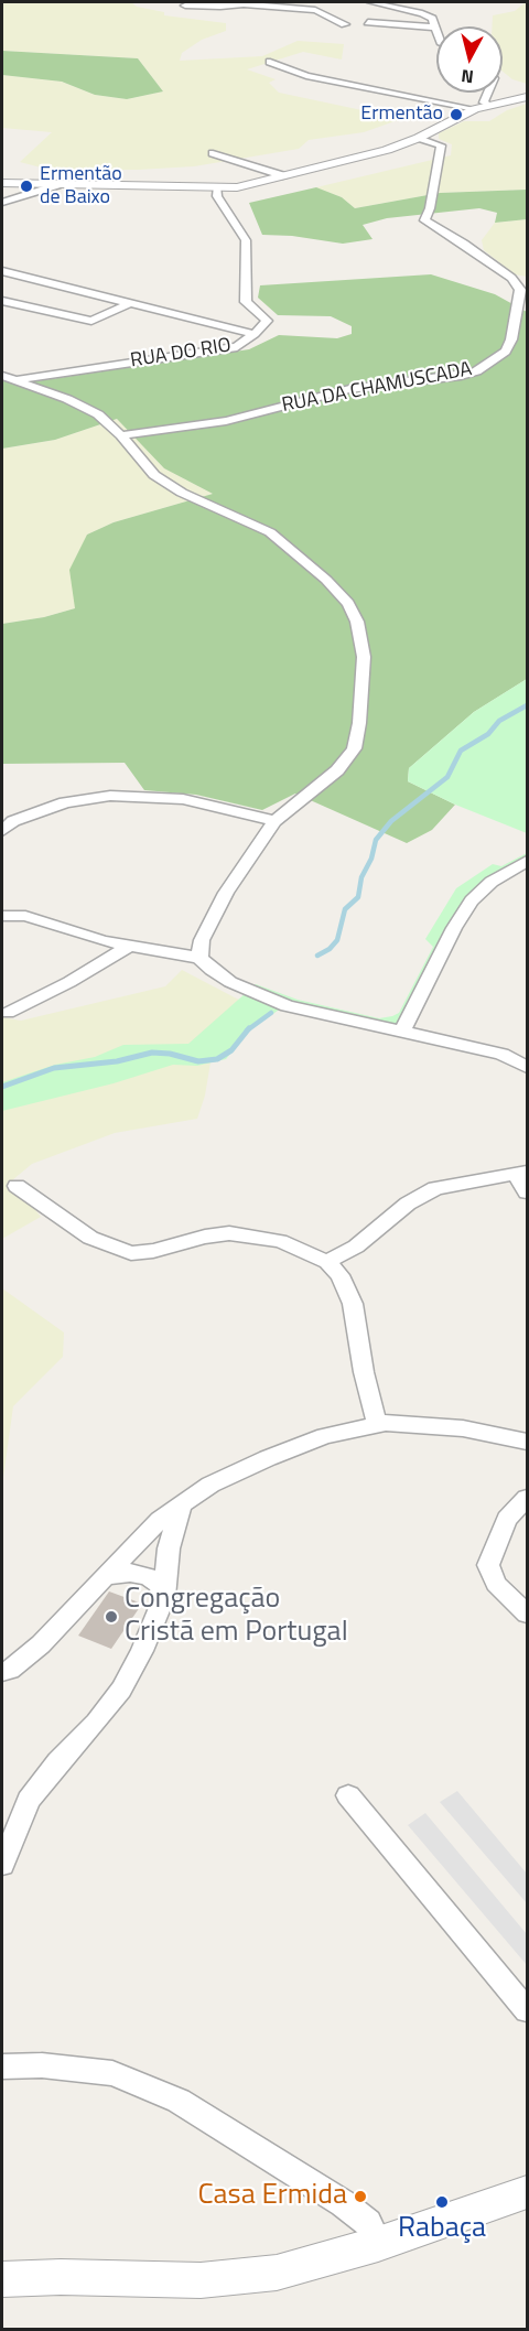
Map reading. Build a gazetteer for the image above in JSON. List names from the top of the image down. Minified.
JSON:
{"streets":{"street":["RUA DO RIO","RUA DA CHAMUSCADA"]},"places":["Ermentão","Ermentão de Baixo","Congregação Cristã em Portugal","Casa Ermida","Rabaça"],"north":"bottom"}
